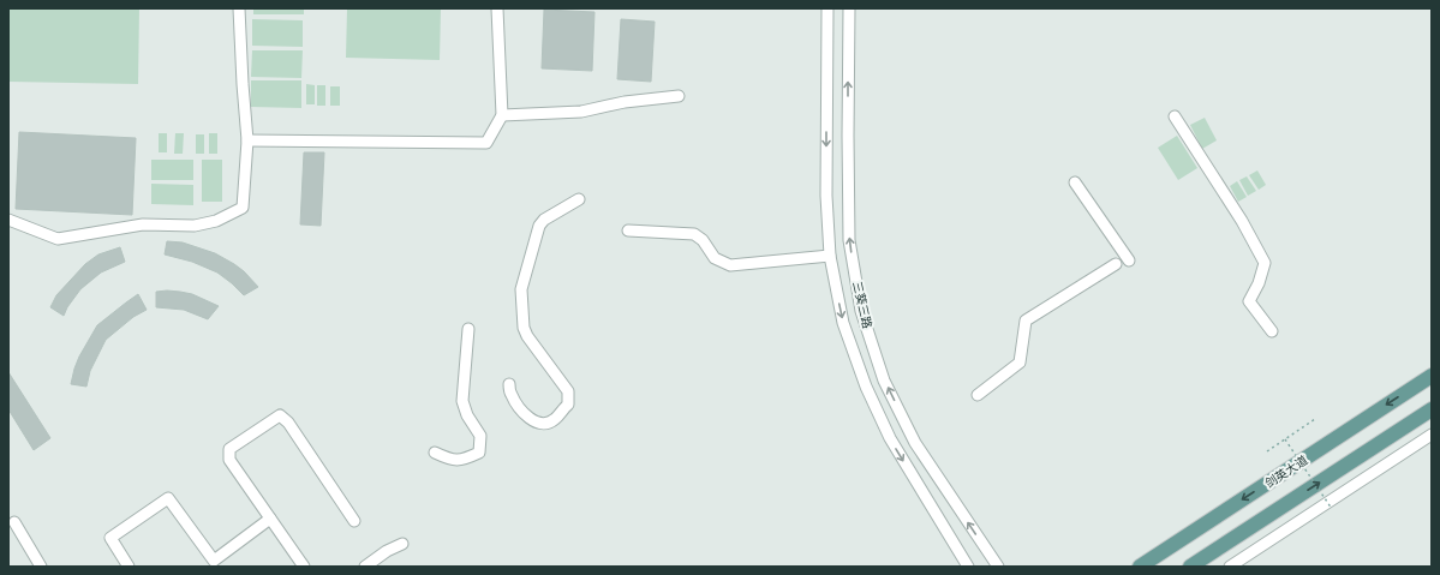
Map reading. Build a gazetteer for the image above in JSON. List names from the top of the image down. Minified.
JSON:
{"streets":{"main road":["剑英大道"],"street":["三葵三路"]}}
